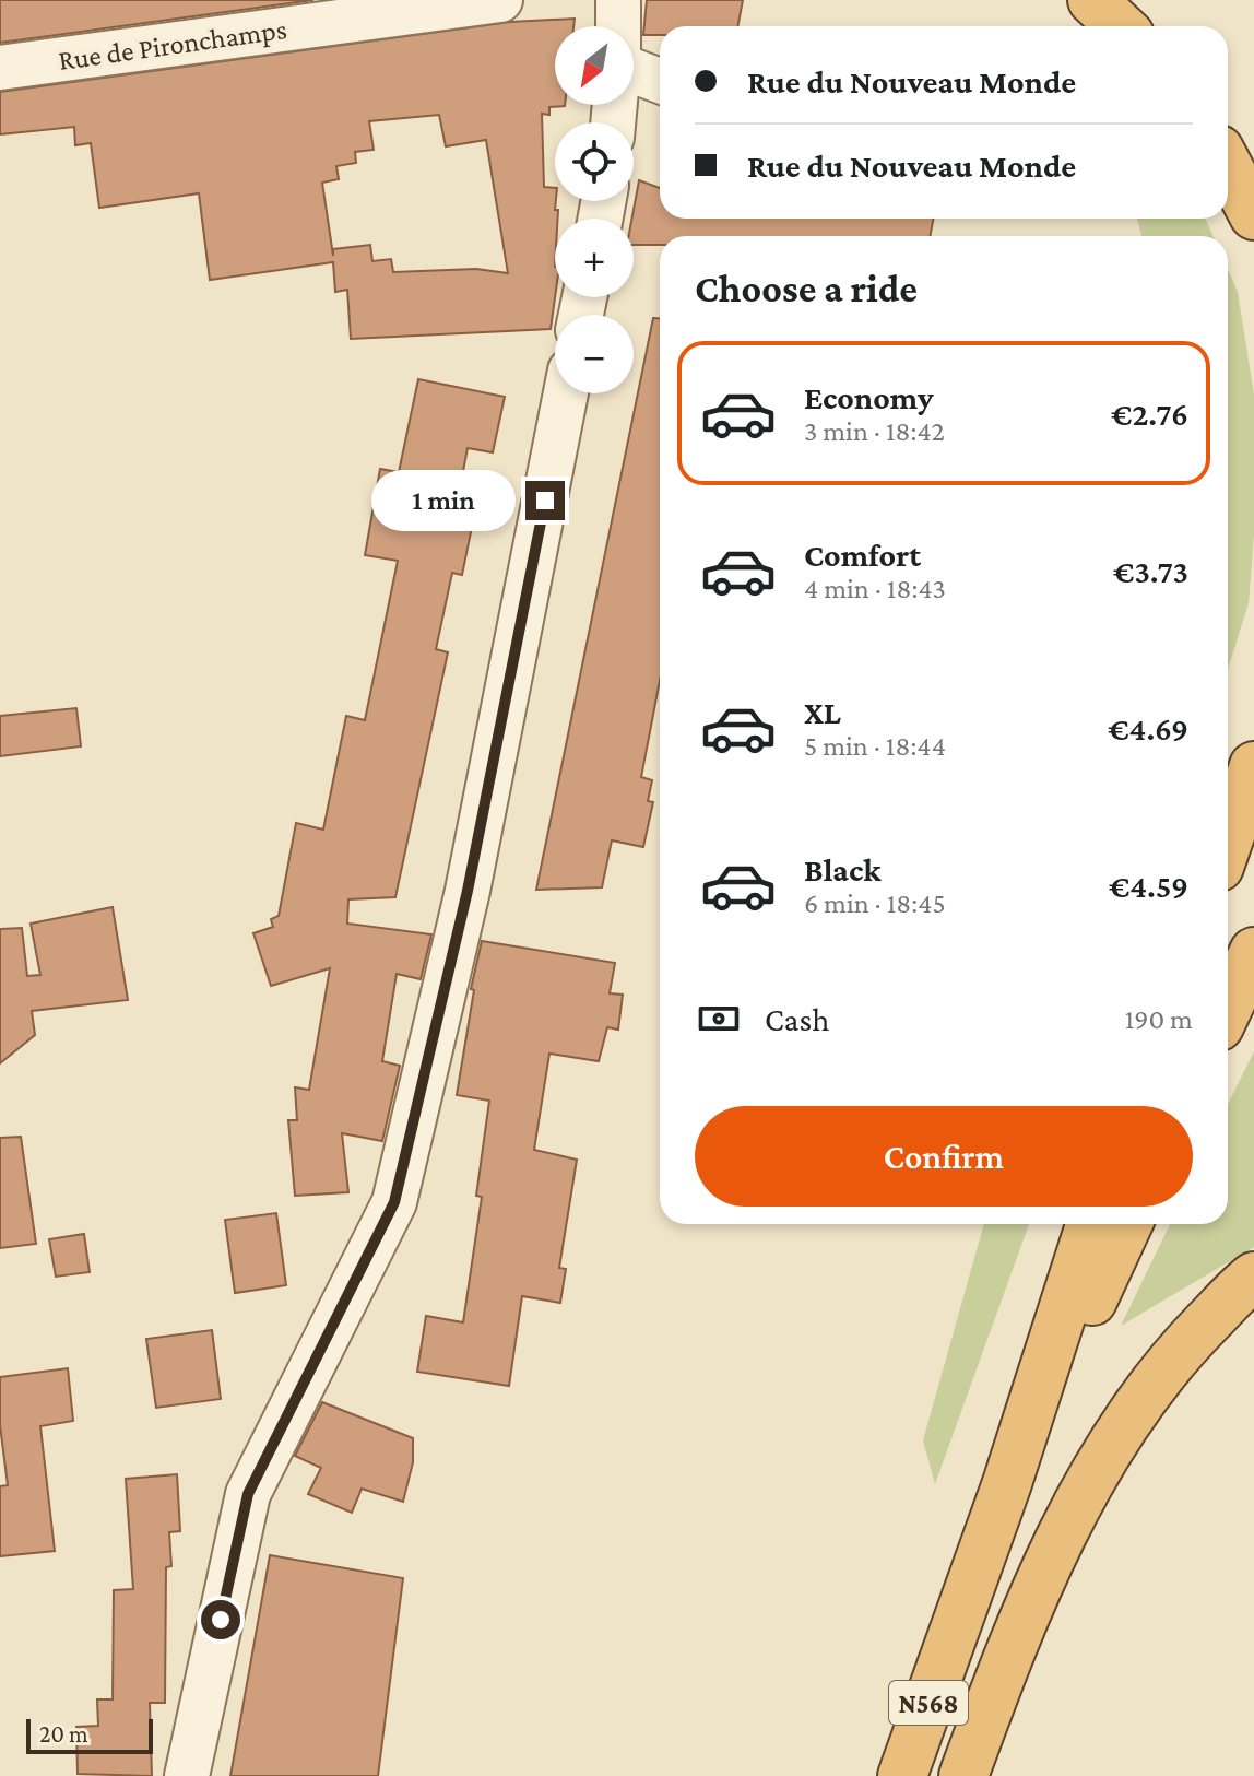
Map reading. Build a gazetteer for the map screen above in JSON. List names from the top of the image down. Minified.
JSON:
{"streets":{"highway":["N568"],"street":["Rue de Pironchamps"]},"scale_bar":"20 m","north":"bottom left","page":{"map_buttons":["+","−"],"banner":["Rue du Nouveau Monde","Rue du Nouveau Monde"],"heading":"Choose a ride","list":[{"name":"Economy","note":"3 min · 18:42","value":"€2.76"},{"name":"Comfort","note":"4 min · 18:43","value":"€3.73"},{"name":"XL","note":"5 min · 18:44","value":"€4.69"},{"name":"Black","note":"6 min · 18:45","value":"€4.59"}],"bubble":"1 min","pay":["Cash","190 m"],"buttons":"Confirm","scale":"20 m"}}
